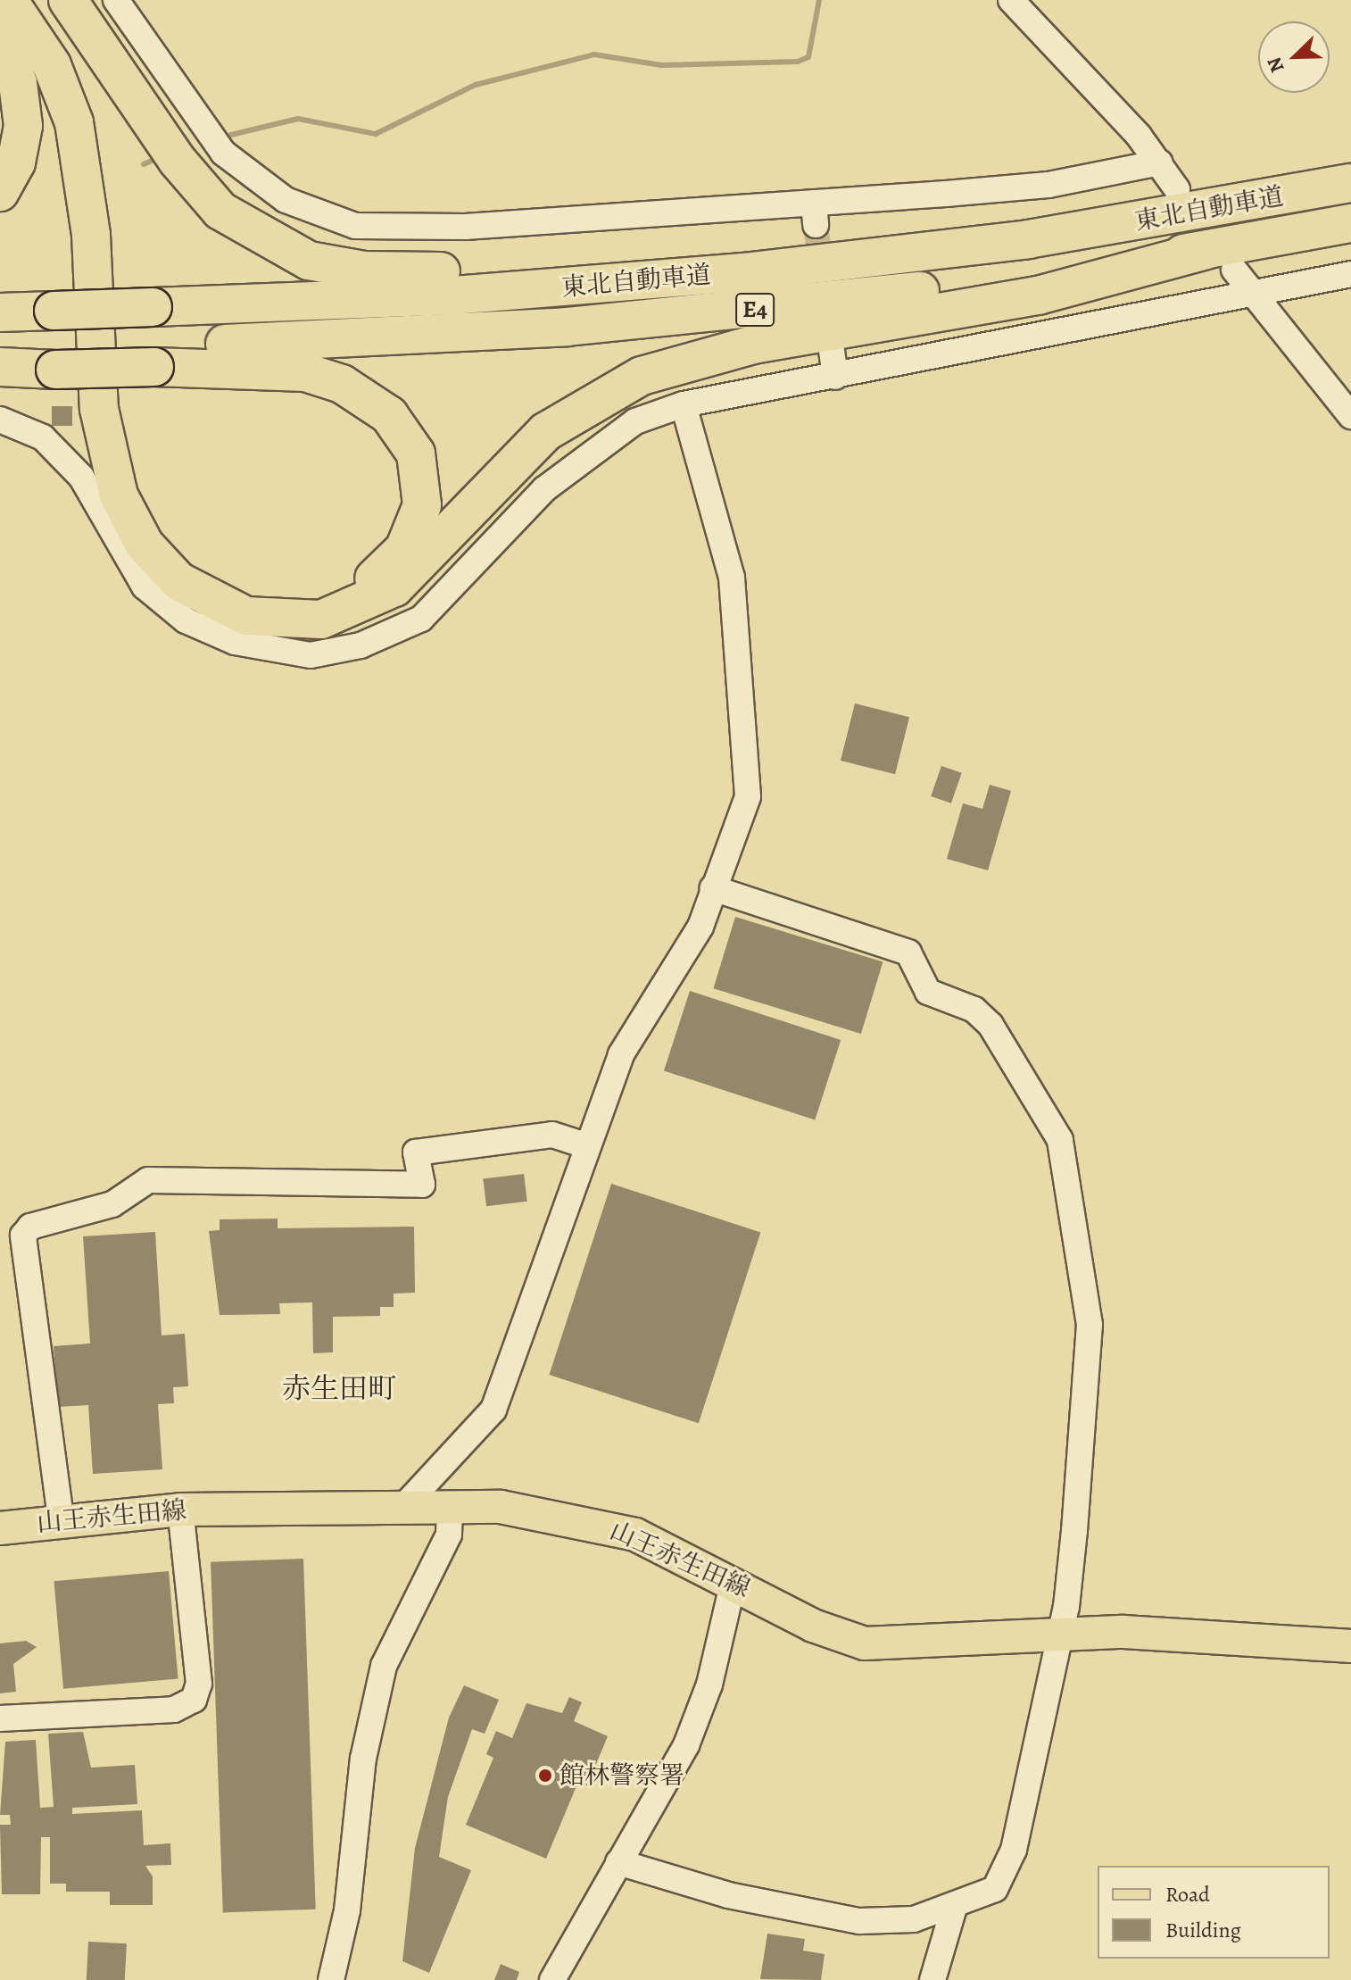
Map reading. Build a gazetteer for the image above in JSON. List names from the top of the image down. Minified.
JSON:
{"streets":{"highway":["東北自動車道","E4"],"main road":["山王赤生田線"]},"districts":["赤生田町"],"places":["館林警察署"],"legend":["Road","Building"],"north":"bottom left"}
